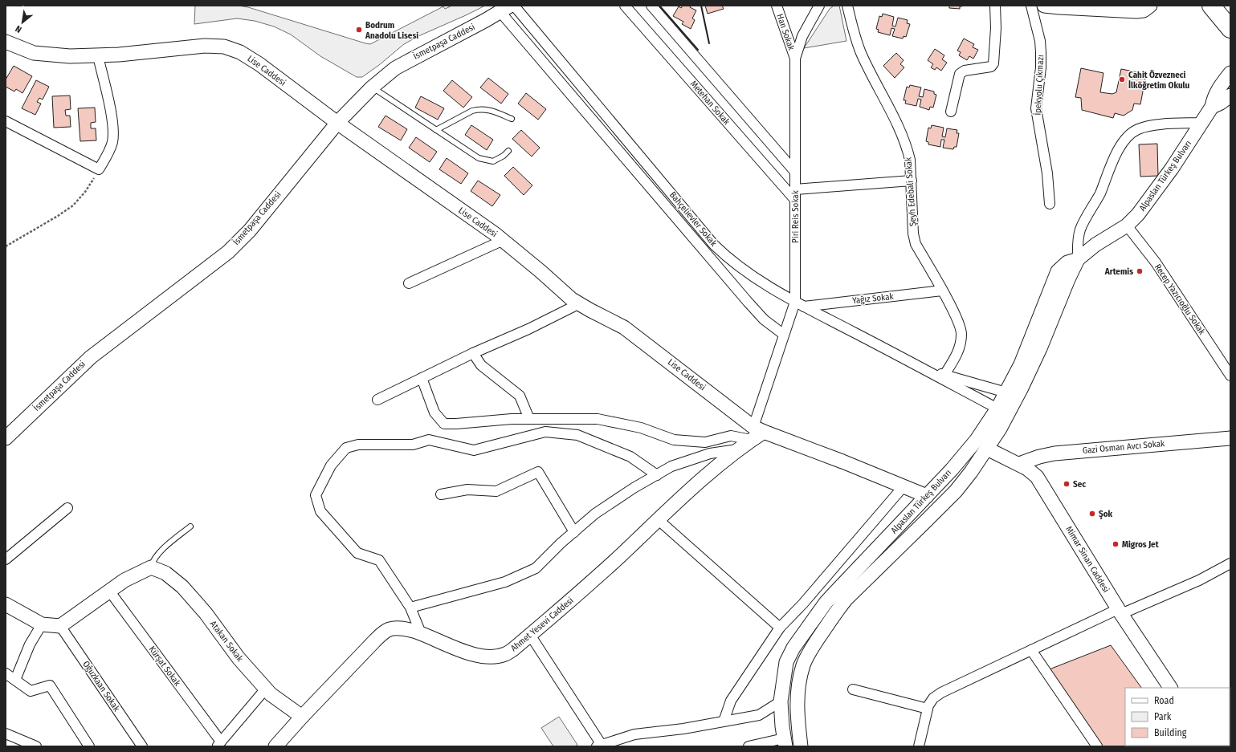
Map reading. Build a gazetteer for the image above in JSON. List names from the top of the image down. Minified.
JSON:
{"streets":{"street":["Han Sokak","İsmetpaşa Caddesi","Lise Caddesi","İpekyolu Çıkmazı","Metehan Sokak","Alpaslan Türkeş Bulvarı","Şeyh Edebali Sokak","Piri Reis Sokak","Bahçelievler Sokak","Yağız Sokak","Recep Yazıcıoğlu Sokak","Gazi Osman Avcı Sokak","Mimar Sinan Caddesi","Ahmet Yesevi Caddesi","Atakan Sokak","Kürşat Sokak","Oğuzkaan Sokak"]},"crossings":[["Han Sokak","Piri Reis Sokak"],["İsmetpaşa Caddesi","Lise Caddesi"],["Lise Caddesi","Alpaslan Türkeş Bulvarı"],["Lise Caddesi","Piri Reis Sokak"],["Lise Caddesi","Ahmet Yesevi Caddesi"],["Metehan Sokak","Piri Reis Sokak"],["Alpaslan Türkeş Bulvarı","Recep Yazıcıoğlu Sokak"],["Alpaslan Türkeş Bulvarı","Mimar Sinan Caddesi"],["Şeyh Edebali Sokak","Yağız Sokak"],["Piri Reis Sokak","Bahçelievler Sokak"],["Piri Reis Sokak","Ahmet Yesevi Caddesi"],["Bahçelievler Sokak","Yağız Sokak"],["Gazi Osman Avcı Sokak","Mimar Sinan Caddesi"],["Ahmet Yesevi Caddesi","Atakan Sokak"]],"places":["Bodrum Anadolu Lisesi","Cahit Özvezneci İlköğretim Okulu","Artemis","Sec","Şok","Migros Jet"],"legend":["Road","Park","Building"],"north":"bottom left"}
